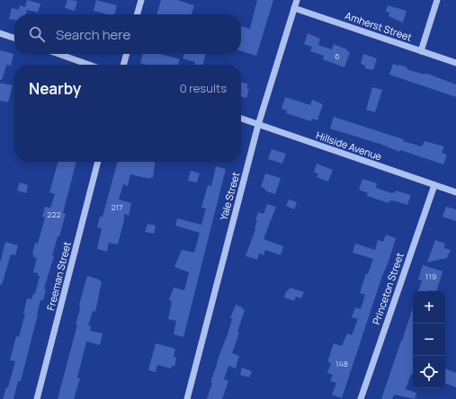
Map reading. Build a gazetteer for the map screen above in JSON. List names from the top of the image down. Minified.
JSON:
{"streets":{"street":["Amherst Street","Hillside Avenue","Yale Street","Freeman Street","Princeton Street"]},"crossings":[["Amherst Street","Yale Street"],["Hillside Avenue","Yale Street"],["Hillside Avenue","Princeton Street"]],"house_numbers":["6","217","222","119","148"],"page":{"search":"Search here","heading":["Nearby","0 results"],"map_buttons":["+","−"]}}
